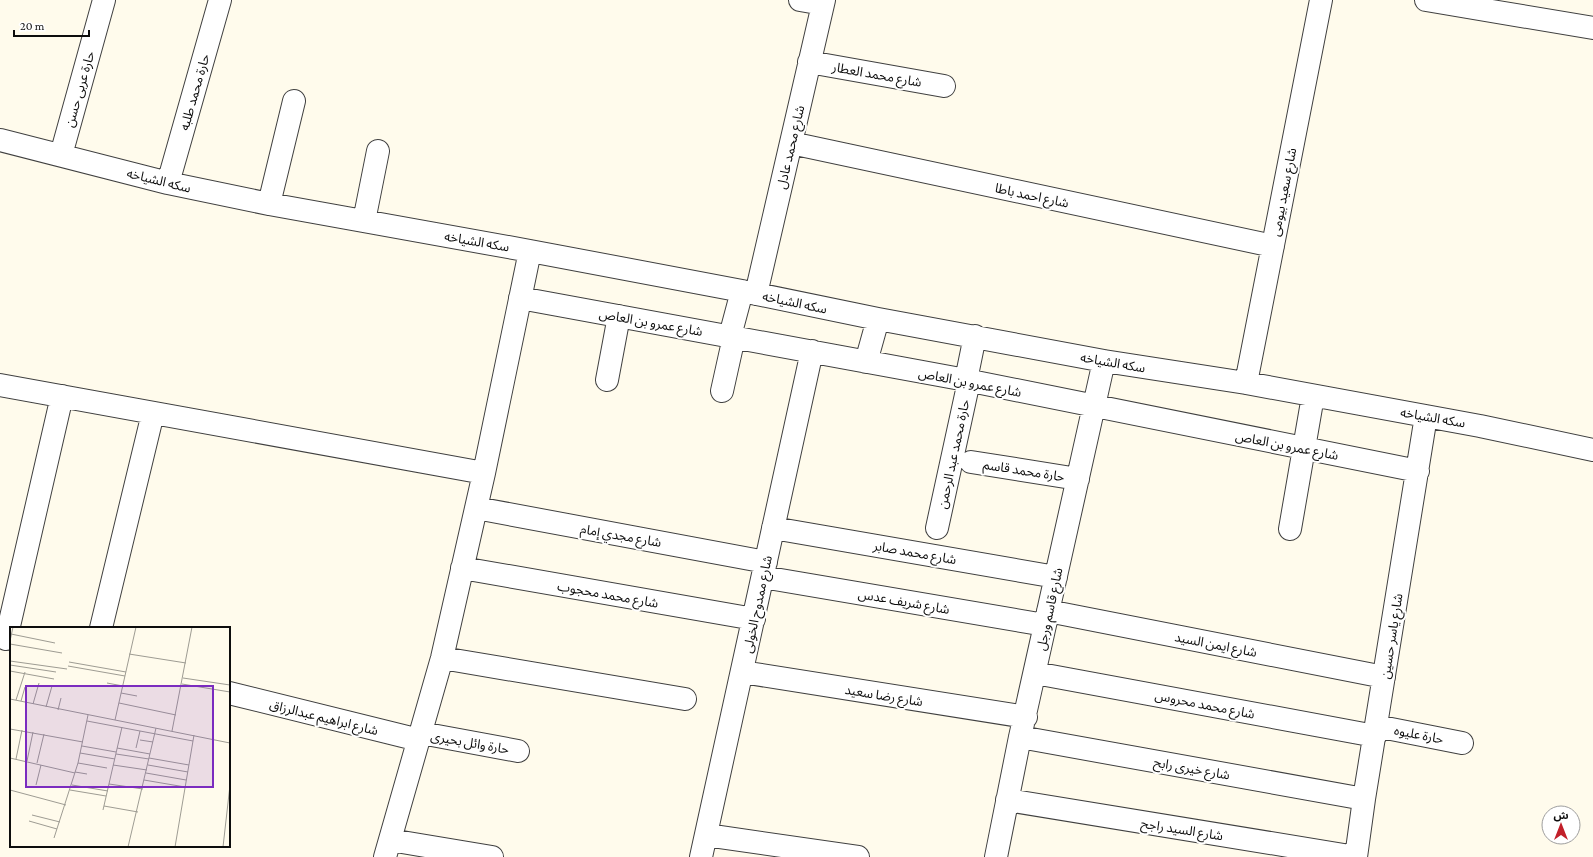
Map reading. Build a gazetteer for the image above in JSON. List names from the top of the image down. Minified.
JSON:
{"streets":{"street":["شارع محمد العطار","حارة عربى حسن","حارة محمد طلبه","شارع محمد عادل","سكه الشياخه","شارع سعيد بيومى","شارع احمد باطا","شارع عمرو بن العاص","حارة محمد عبد الرحمن","حارة محمد قاسم","شارع مجدي إمام","شارع محمد صابر","شارع محمد محجوب","شارع شريف عدس","شارع ممدوح الخولى","شارع قاسم ورجل","شارع ياسر حسين","شارع ايمن السيد","شارع رضا سعيد","شارع محمد محروس","شارع ابراهيم عبدالرزاق","حارة عليوه","حارة وائل بحيرى","شارع خيرى رابح","شارع السيد راجح"]},"crossings":[["شارع محمد العطار","شارع محمد عادل"],["حارة عربى حسن","سكه الشياخه"],["حارة محمد طلبه","سكه الشياخه"],["شارع محمد عادل","سكه الشياخه"],["شارع محمد عادل","شارع احمد باطا"],["شارع محمد عادل","شارع عمرو بن العاص"],["سكه الشياخه","شارع سعيد بيومى"],["سكه الشياخه","حارة محمد عبد الرحمن"],["سكه الشياخه","شارع قاسم ورجل"],["سكه الشياخه","شارع ياسر حسين"],["شارع سعيد بيومى","شارع احمد باطا"],["شارع عمرو بن العاص","حارة محمد عبد الرحمن"],["شارع عمرو بن العاص","شارع ممدوح الخولى"],["شارع عمرو بن العاص","شارع قاسم ورجل"],["شارع عمرو بن العاص","شارع ياسر حسين"],["حارة محمد قاسم","شارع قاسم ورجل"],["شارع مجدي إمام","شارع شريف عدس"],["شارع مجدي إمام","شارع ممدوح الخولى"],["شارع محمد صابر","شارع ممدوح الخولى"],["شارع محمد صابر","شارع قاسم ورجل"],["شارع محمد محجوب","شارع ممدوح الخولى"],["شارع شريف عدس","شارع ممدوح الخولى"],["شارع شريف عدس","شارع قاسم ورجل"],["شارع شريف عدس","شارع ايمن السيد"],["شارع ممدوح الخولى","شارع رضا سعيد"],["شارع قاسم ورجل","شارع ايمن السيد"],["شارع قاسم ورجل","شارع رضا سعيد"],["شارع قاسم ورجل","شارع محمد محروس"],["شارع قاسم ورجل","شارع خيرى رابح"],["شارع قاسم ورجل","شارع السيد راجح"],["شارع ياسر حسين","شارع ايمن السيد"],["شارع ياسر حسين","شارع محمد محروس"],["شارع ياسر حسين","حارة عليوه"],["شارع ياسر حسين","شارع خيرى رابح"],["شارع ياسر حسين","شارع السيد راجح"],["شارع رضا سعيد","شارع خيرى رابح"],["شارع محمد محروس","حارة عليوه"],["شارع ابراهيم عبدالرزاق","حارة وائل بحيرى"]],"scale_bar":"20 m","north":"top"}
